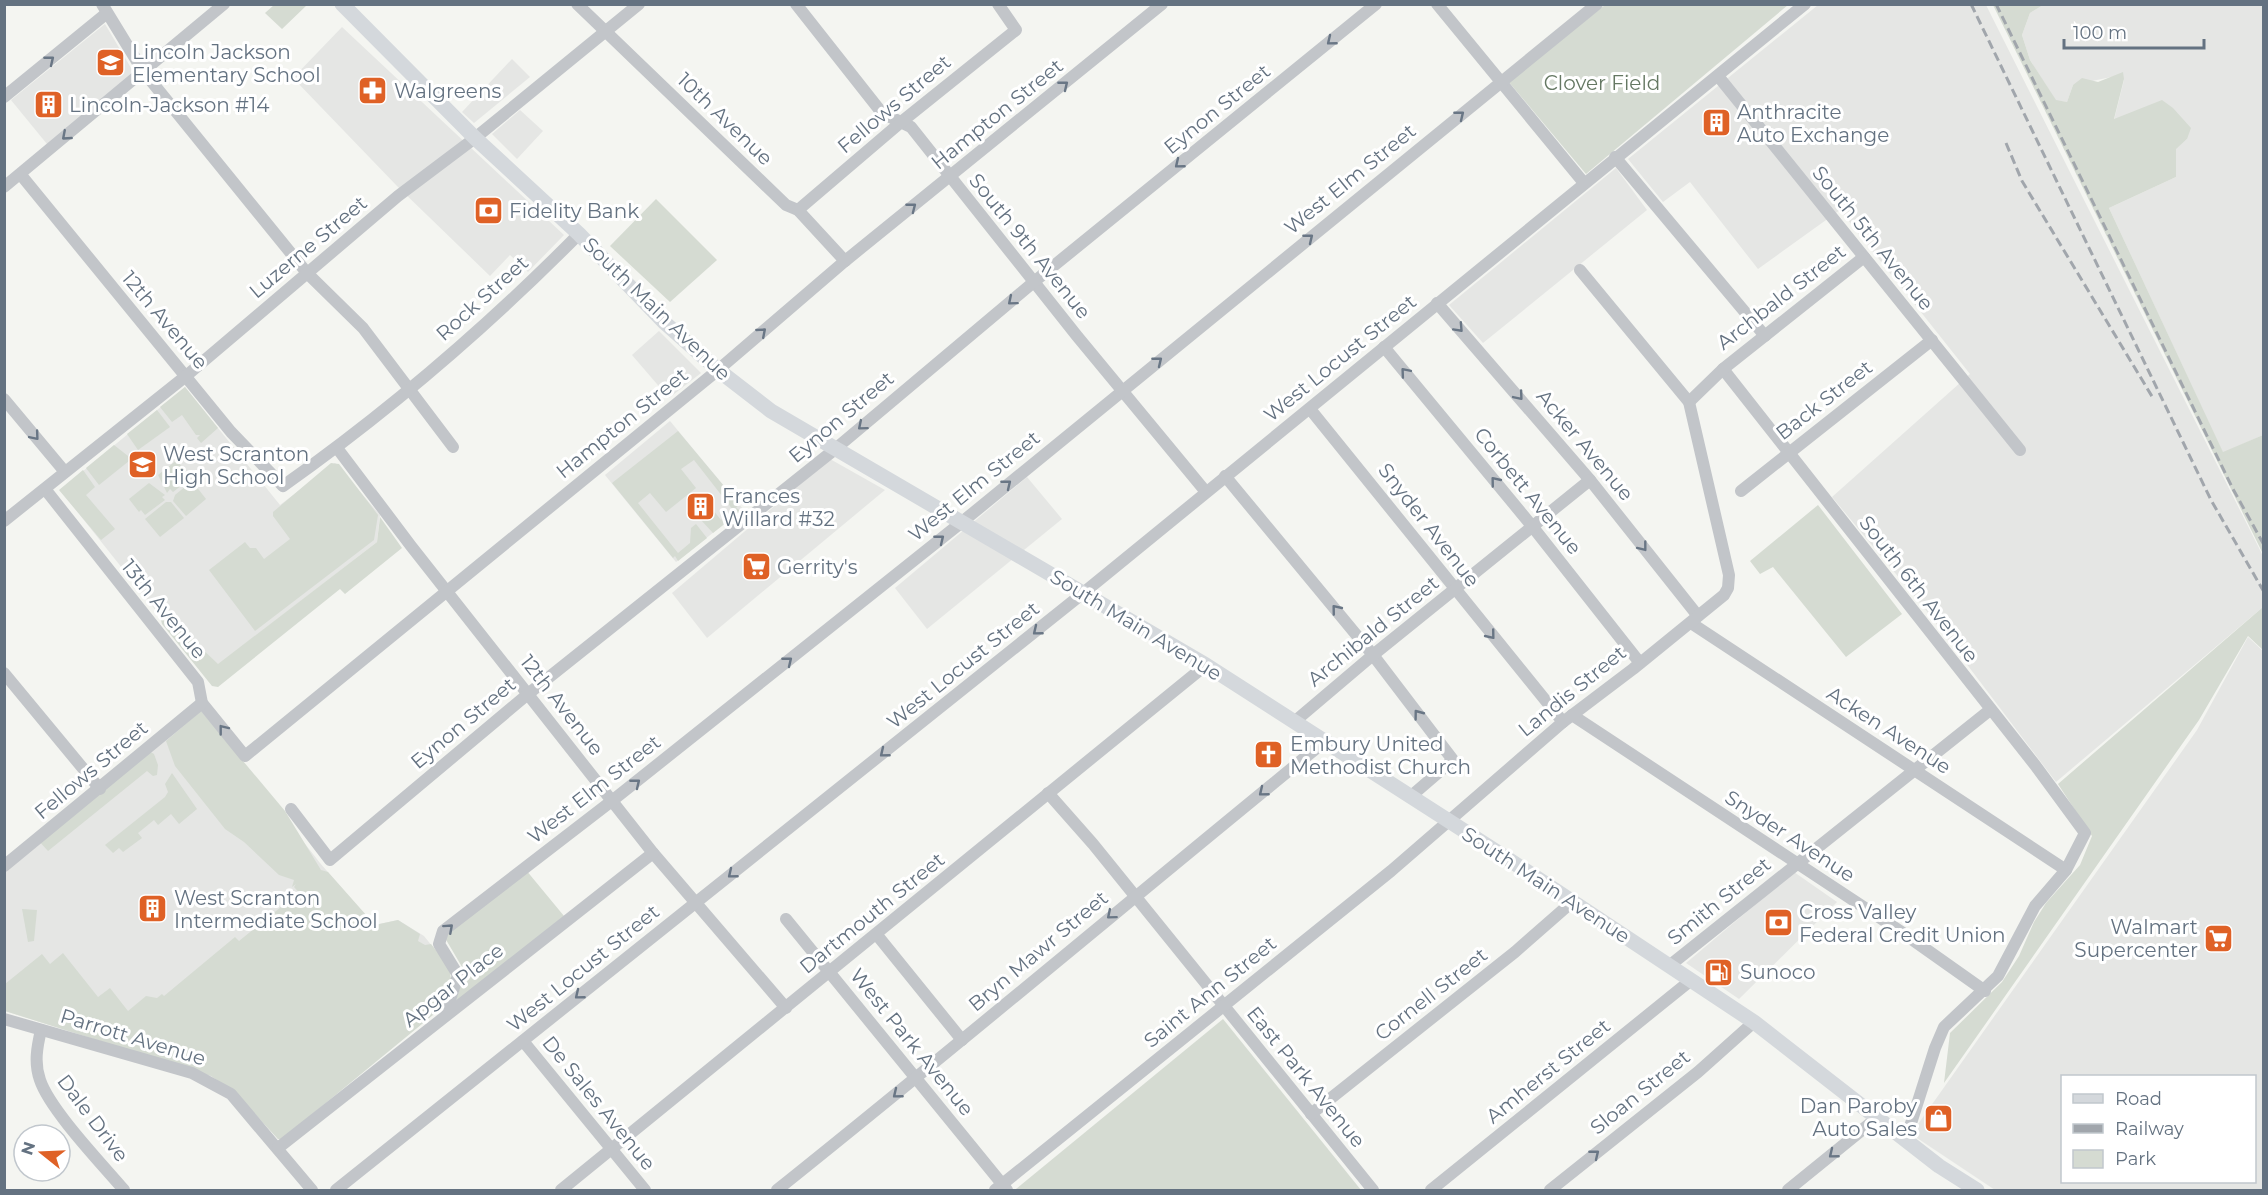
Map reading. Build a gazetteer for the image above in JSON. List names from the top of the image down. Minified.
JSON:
{"streets":{"main road":["South Main Avenue"],"street":["Fellows Street","Eynon Street","Hampton Street","10th Avenue","West Elm Street","South 5th Avenue","South 9th Avenue","Luzerne Street","Archbald Street","Rock Street","12th Avenue","West Locust Street","Back Street","Acker Avenue","Corbett Avenue","Snyder Avenue","South 6th Avenue","13th Avenue","Archibald Street","Landis Street","Acken Avenue","Smith Street","Dartmouth Street","Bryn Mawr Street","Apgar Place","Saint Ann Street","Cornell Street","Parrott Avenue","West Park Avenue","Amherst Street","East Park Avenue","Sloan Street","De Sales Avenue","Dale Drive"]},"crossings":[["Fellows Street","10th Avenue"],["Fellows Street","South 9th Avenue"],["Fellows Street","13th Avenue"],["Eynon Street","South 9th Avenue"],["Eynon Street","South Main Avenue"],["Eynon Street","12th Avenue"],["Hampton Street","10th Avenue"],["Hampton Street","South 9th Avenue"],["Hampton Street","South Main Avenue"],["Hampton Street","12th Avenue"],["Hampton Street","13th Avenue"],["10th Avenue","Luzerne Street"],["West Elm Street","South 9th Avenue"],["West Elm Street","South Main Avenue"],["West Elm Street","12th Avenue"],["West Elm Street","Apgar Place"],["South 5th Avenue","Archbald Street"],["South 5th Avenue","West Locust Street"],["South 5th Avenue","Back Street"],["South 9th Avenue","West Locust Street"],["Luzerne Street","South Main Avenue"],["Luzerne Street","12th Avenue"],["Luzerne Street","13th Avenue"],["Archbald Street","South 6th Avenue"],["Rock Street","South Main Avenue"],["Rock Street","12th Avenue"],["South Main Avenue","West Locust Street"],["South Main Avenue","Archibald Street"],["South Main Avenue","Landis Street"],["South Main Avenue","Smith Street"],["South Main Avenue","Dartmouth Street"],["South Main Avenue","Bryn Mawr Street"],["South Main Avenue","Saint Ann Street"],["South Main Avenue","Cornell Street"],["South Main Avenue","Amherst Street"],["South Main Avenue","Sloan Street"],["12th Avenue","West Locust Street"],["12th Avenue","Dartmouth Street"],["12th Avenue","Apgar Place"],["West Locust Street","Acker Avenue"],["West Locust Street","Corbett Avenue"],["West Locust Street","Snyder Avenue"],["West Locust Street","De Sales Avenue"],["Back Street","South 6th Avenue"],["Acker Avenue","Archibald Street"],["Acker Avenue","Landis Street"],["Acker Avenue","Acken Avenue"],["Corbett Avenue","Archibald Street"],["Corbett Avenue","Landis Street"],["Snyder Avenue","Archibald Street"],["Snyder Avenue","Landis Street"],["Snyder Avenue","Smith Street"],["South 6th Avenue","Acken Avenue"],["South 6th Avenue","Smith Street"],["Landis Street","Acken Avenue"],["Landis Street","Saint Ann Street"],["Acken Avenue","Smith Street"],["Dartmouth Street","West Park Avenue"],["Dartmouth Street","East Park Avenue"],["Dartmouth Street","De Sales Avenue"],["Bryn Mawr Street","West Park Avenue"],["Bryn Mawr Street","East Park Avenue"],["Apgar Place","Parrott Avenue"],["Saint Ann Street","West Park Avenue"],["Saint Ann Street","East Park Avenue"],["Cornell Street","East Park Avenue"],["Parrott Avenue","Dale Drive"]],"one_way":["Eynon Street","Hampton Street","West Elm Street","West Locust Street","Acker Avenue","Corbett Avenue","Bryn Mawr Street","Sloan Street"],"parks":["Clover Field"],"places":{"school or university":["Lincoln Jackson Elementary School","West Scranton High School"],"pharmacy":["Walgreens"],"building":["Lincoln-Jackson #14","Anthracite Auto Exchange","Frances Willard #32","West Scranton Intermediate School"],"bank":["Fidelity Bank","Cross Valley Federal Credit Union"],"supermarket":["Gerrity's","Walmart Supercenter"],"church":["Embury United Methodist Church"],"fuel station":["Sunoco"],"shop":["Dan Paroby Auto Sales"]},"legend":["Road","Railway","Park"],"scale_bar":"100 m","north":"left"}
